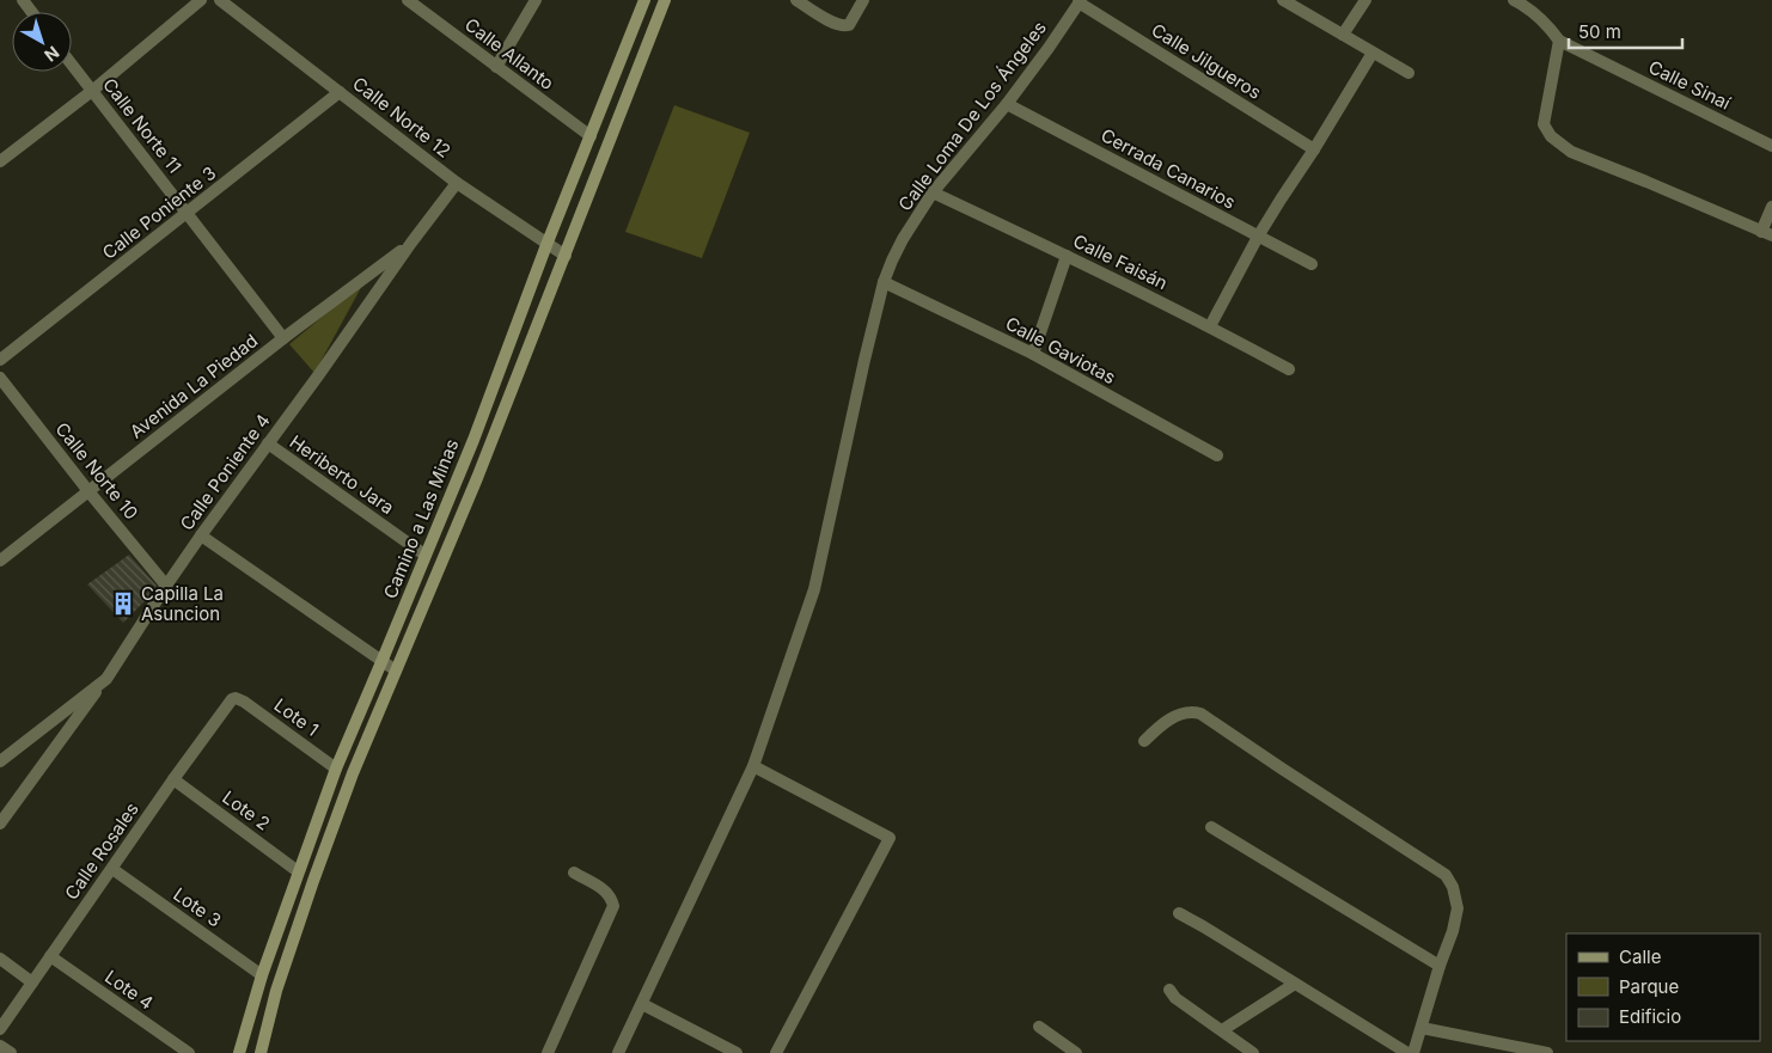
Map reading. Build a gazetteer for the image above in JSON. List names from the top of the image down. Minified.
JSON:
{"streets":{"street":["Calle Allanto","Calle Jilgueros","Calle Sinaí","Calle Loma De Los Ángeles","Calle Norte 12","Calle Norte 11","Cerrada Canarios","Calle Poniente 3","Calle Faisán","Calle Gaviotas","Avenida La Piedad","Calle Norte 10","Calle Poniente 4","Heriberto Jara","Camino a Las Minas","Lote 1","Lote 2","Calle Rosales","Lote 3","Lote 4"]},"crossings":[["Calle Allanto","Camino a Las Minas"],["Calle Jilgueros","Calle Loma De Los Ángeles"],["Calle Loma De Los Ángeles","Cerrada Canarios"],["Calle Loma De Los Ángeles","Calle Faisán"],["Calle Loma De Los Ángeles","Calle Gaviotas"],["Calle Norte 12","Calle Poniente 3"],["Calle Norte 12","Calle Poniente 4"],["Calle Norte 12","Camino a Las Minas"],["Calle Norte 11","Calle Poniente 3"],["Calle Norte 11","Avenida La Piedad"],["Avenida La Piedad","Calle Norte 10"],["Avenida La Piedad","Calle Poniente 4"],["Calle Norte 10","Calle Poniente 4"],["Calle Poniente 4","Heriberto Jara"],["Heriberto Jara","Camino a Las Minas"],["Camino a Las Minas","Lote 1"],["Camino a Las Minas","Lote 2"],["Camino a Las Minas","Lote 3"],["Lote 1","Calle Rosales"],["Lote 2","Calle Rosales"],["Calle Rosales","Lote 3"],["Calle Rosales","Lote 4"]],"places":{"building":["Capilla La Asuncion"]},"legend":["Calle","Parque","Edificio"],"scale_bar":"50 m","north":"bottom right"}
